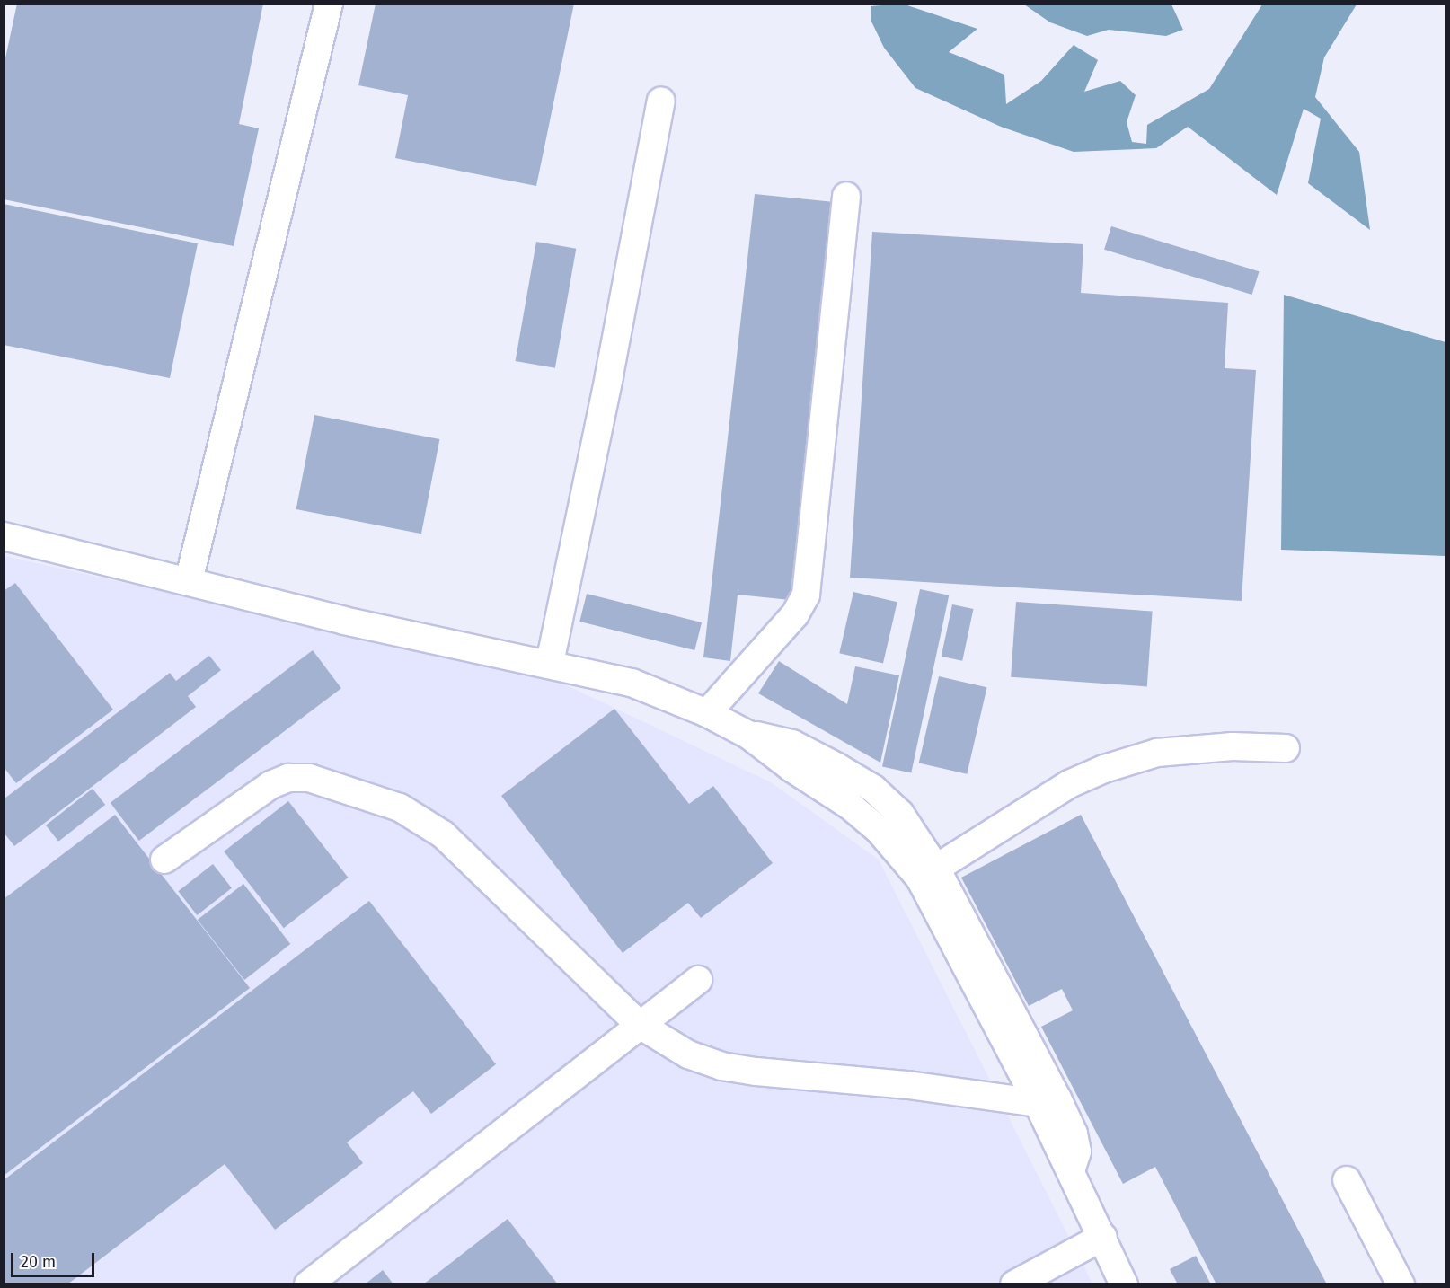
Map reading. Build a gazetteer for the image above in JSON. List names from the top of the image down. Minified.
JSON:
{"scale_bar":"20 m"}
